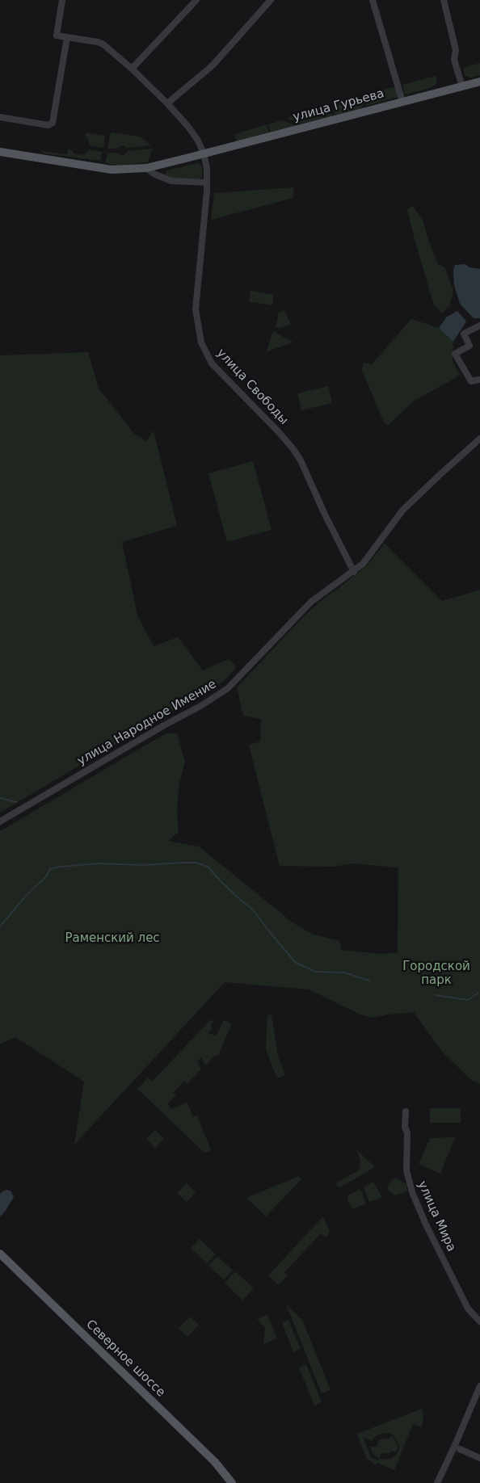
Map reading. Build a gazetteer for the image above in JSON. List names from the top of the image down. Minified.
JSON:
{"streets":{"main road":["улица Гурьева","Северное шоссе"],"street":["улица Свободы","улица Народное Имение","улица Мира"]},"crossings":[["улица Гурьева","улица Свободы"],["улица Свободы","улица Народное Имение"]],"parks":["Раменский лес","Городской парк"]}
